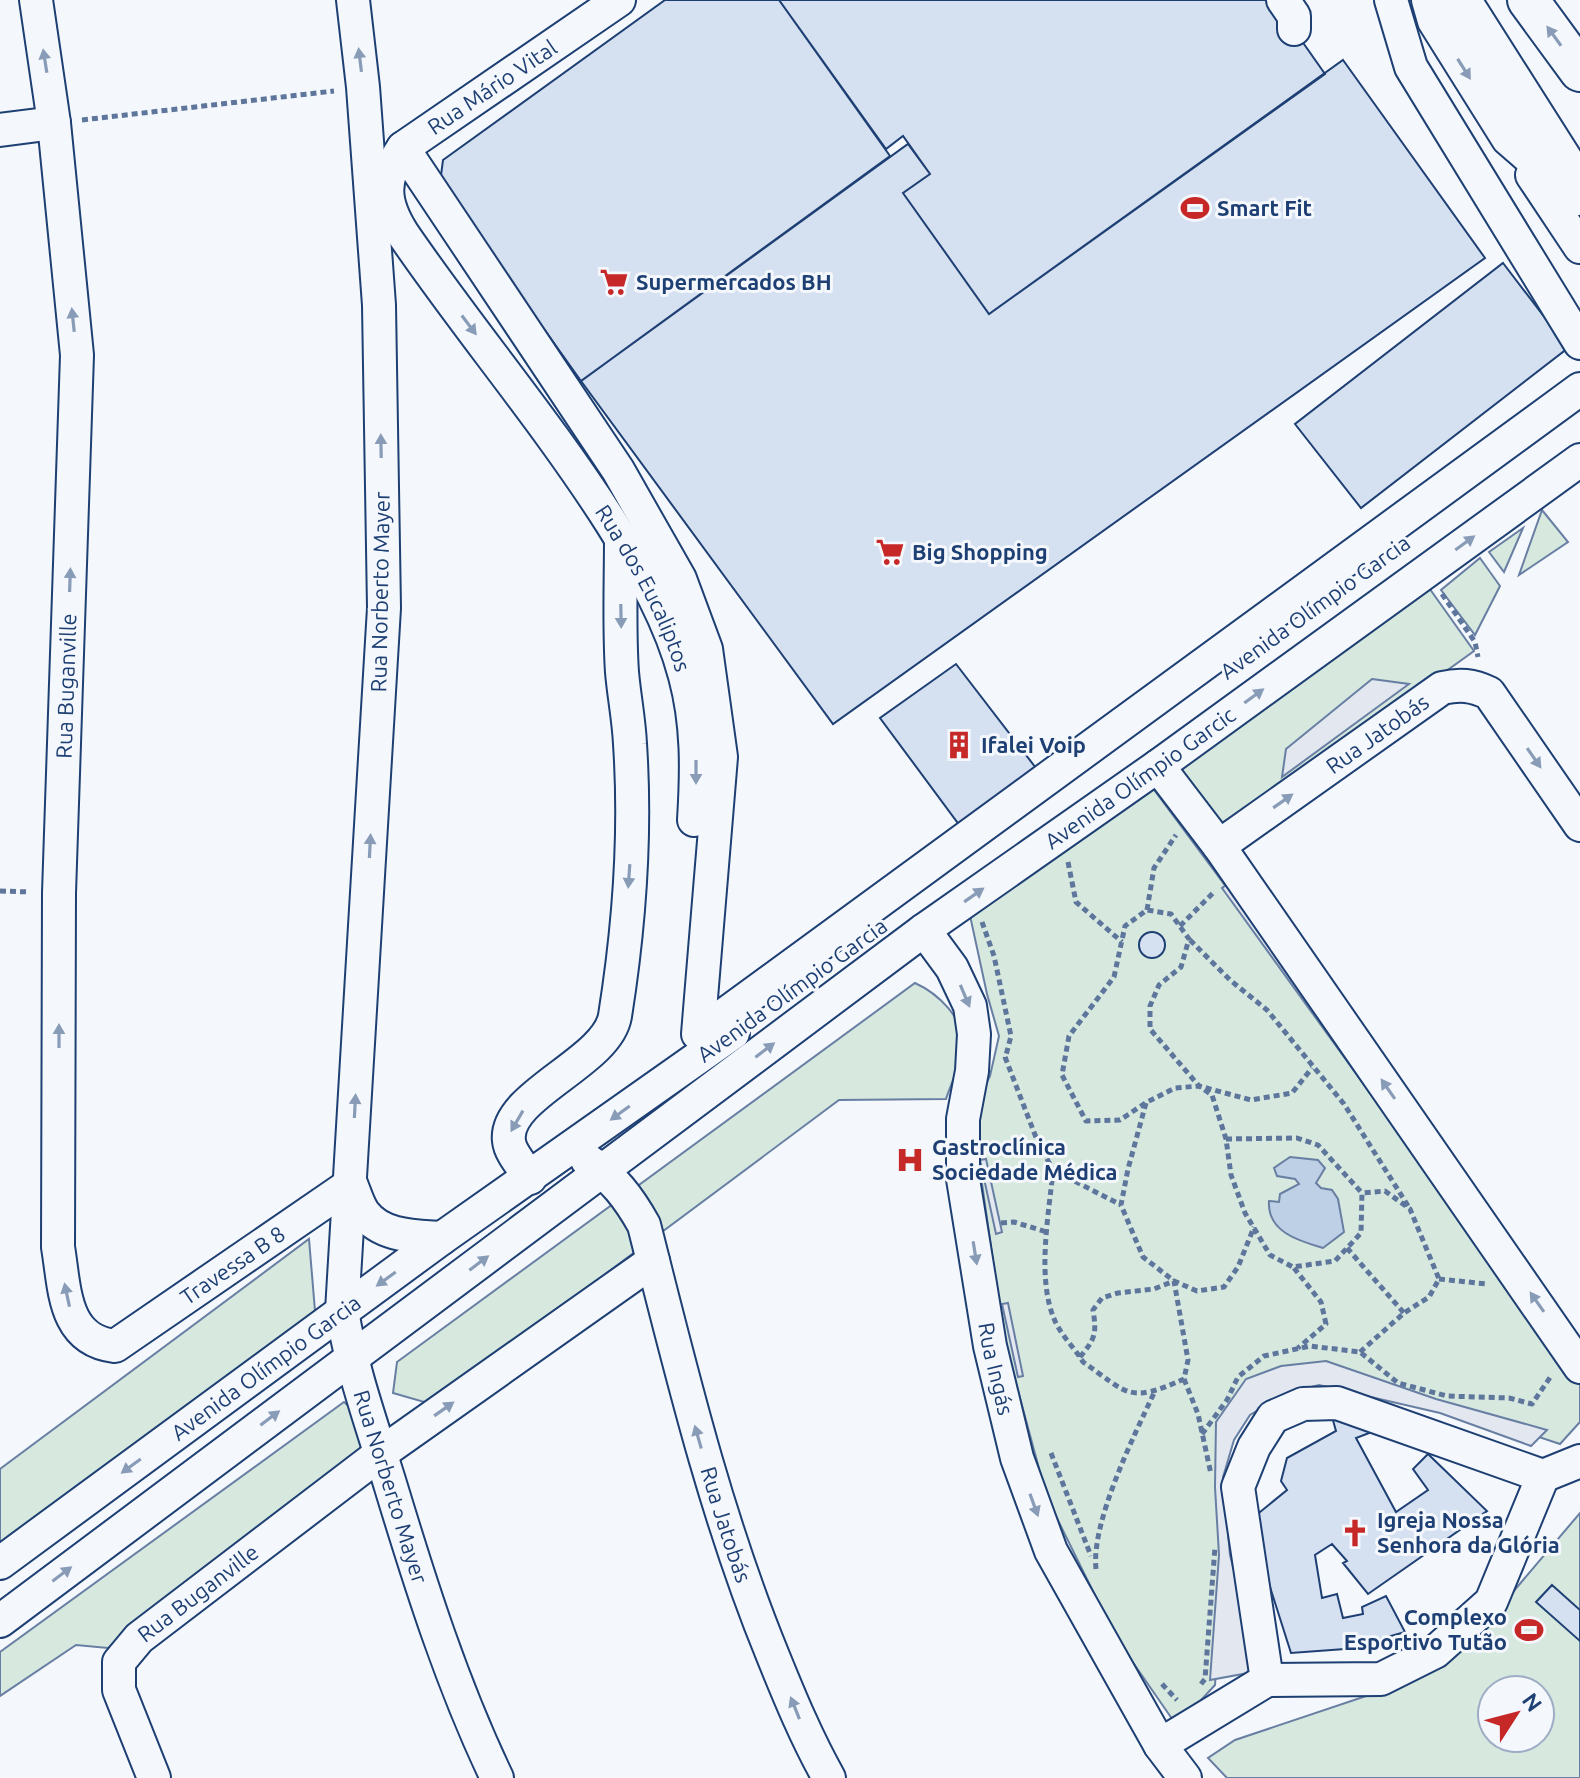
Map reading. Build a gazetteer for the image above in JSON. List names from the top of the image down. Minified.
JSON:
{"streets":{"street":["Rua Mário Vital","Rua dos Eucaliptos","Rua Norberto Mayer","Avenida Olímpio Garcia","Rua Buganville","Rua Jatobás","Avenida Olímpio Garcic","Travessa B 8","Rua Ingás"]},"crossings":[["Rua Mário Vital","Rua dos Eucaliptos"],["Rua Mário Vital","Rua Norberto Mayer"],["Rua dos Eucaliptos","Avenida Olímpio Garcia"],["Rua dos Eucaliptos","Avenida Olímpio Garcic"],["Rua Norberto Mayer","Avenida Olímpio Garcia"],["Rua Norberto Mayer","Rua Buganville"],["Rua Norberto Mayer","Travessa B 8"],["Avenida Olímpio Garcia","Rua Jatobás"],["Avenida Olímpio Garcia","Avenida Olímpio Garcic"],["Rua Buganville","Travessa B 8"],["Avenida Olímpio Garcic","Rua Ingás"]],"one_way":["Rua dos Eucaliptos","Rua Buganville","Avenida Olímpio Garcic","Rua Ingás"],"places":{"sports":["Smart Fit","Complexo Esportivo Tutão"],"supermarket":["Supermercados BH","Big Shopping"],"building":["Ifalei Voip"],"hospital":["Gastroclínica Sociedade Médica"],"church":["Igreja Nossa Senhora da Glória"]},"north":"top right"}
